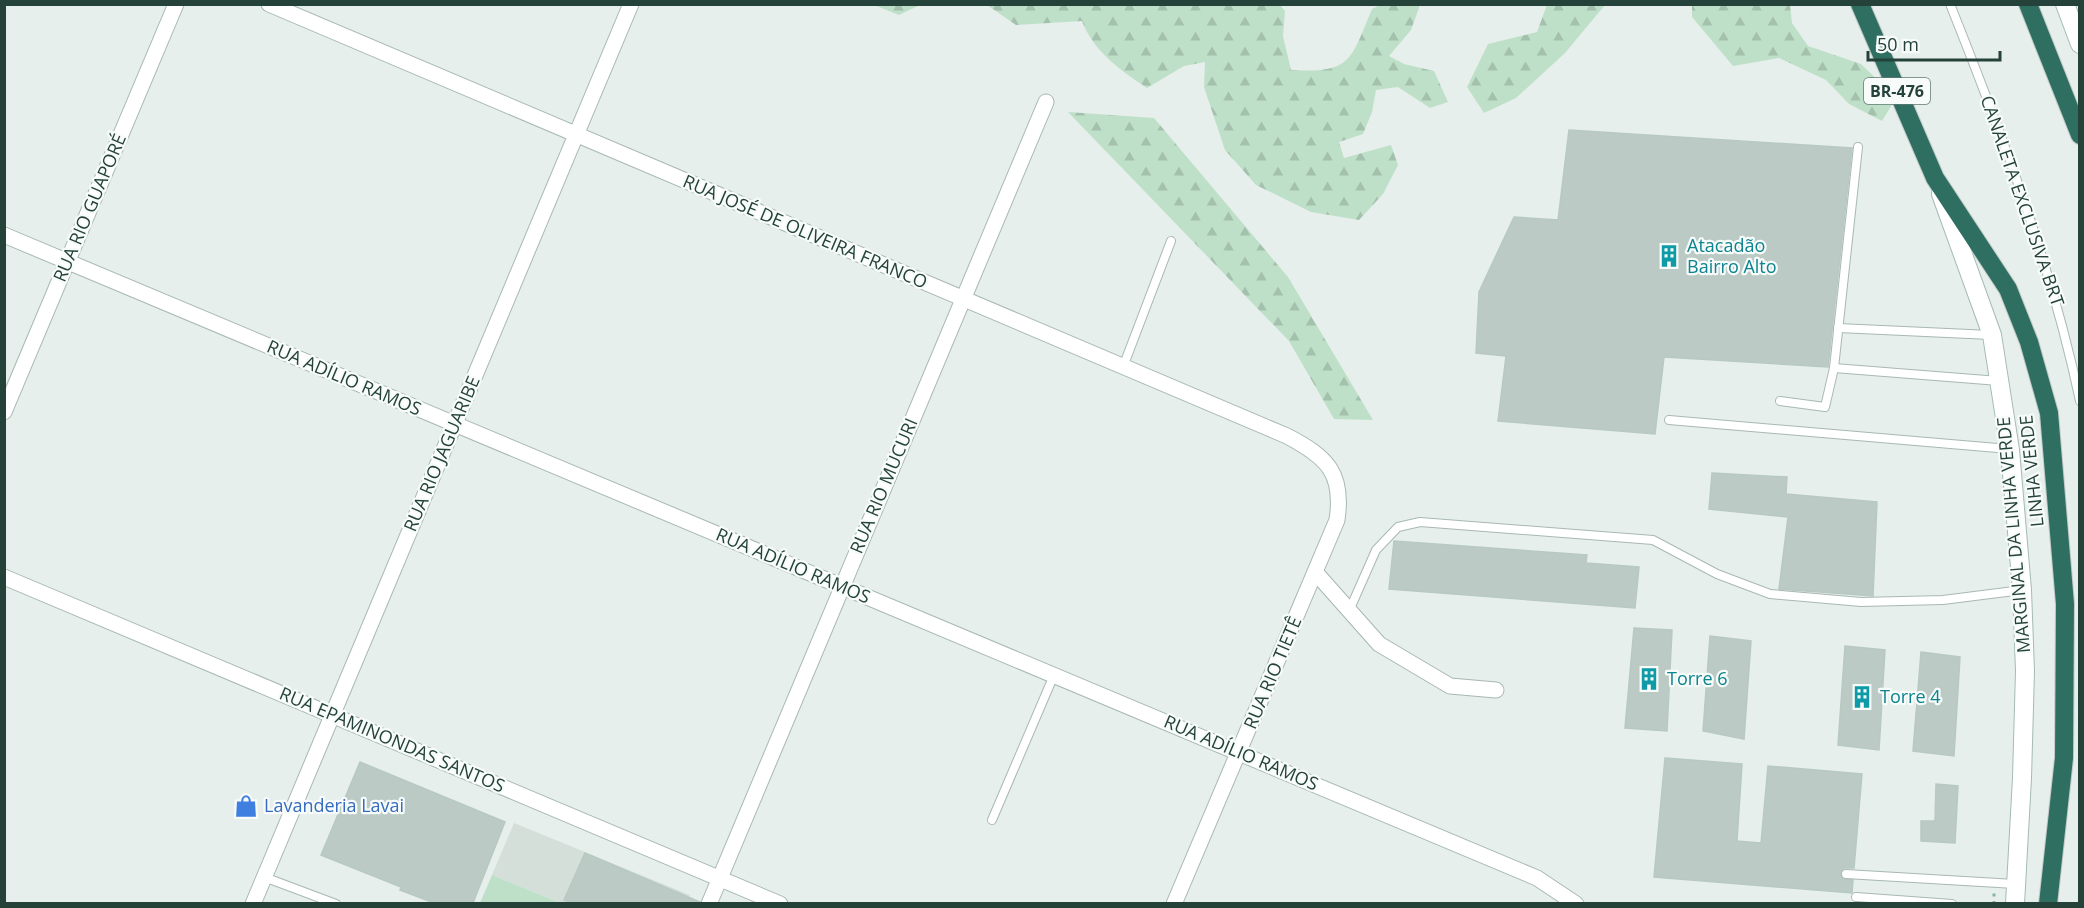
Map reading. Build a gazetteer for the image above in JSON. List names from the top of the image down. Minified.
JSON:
{"streets":{"highway":["BR-476","LINHA VERDE"],"main road":["MARGINAL DA LINHA VERDE"],"street":["RUA RIO GUAPORÉ","RUA JOSÉ DE OLIVEIRA FRANCO","RUA ADÍLIO RAMOS","RUA RIO JAGUARIBE","RUA RIO MUCURI","RUA RIO TIETÊ","RUA EPAMINONDAS SANTOS"],"lane":["CANALETA EXCLUSIVA BRT"]},"crossings":[["RUA RIO GUAPORÉ","RUA ADÍLIO RAMOS"],["RUA JOSÉ DE OLIVEIRA FRANCO","RUA RIO JAGUARIBE"],["RUA JOSÉ DE OLIVEIRA FRANCO","RUA RIO MUCURI"],["RUA JOSÉ DE OLIVEIRA FRANCO","RUA RIO TIETÊ"],["RUA ADÍLIO RAMOS","RUA RIO JAGUARIBE"],["RUA ADÍLIO RAMOS","RUA RIO MUCURI"],["RUA ADÍLIO RAMOS","RUA RIO TIETÊ"],["RUA RIO JAGUARIBE","RUA EPAMINONDAS SANTOS"],["LINHA VERDE","MARGINAL DA LINHA VERDE"],["RUA RIO MUCURI","RUA EPAMINONDAS SANTOS"]],"places":{"building":["Atacadão Bairro Alto","Torre 6","Torre 4"],"shop":["Lavanderia Lavai"]},"scale_bar":"50 m"}
